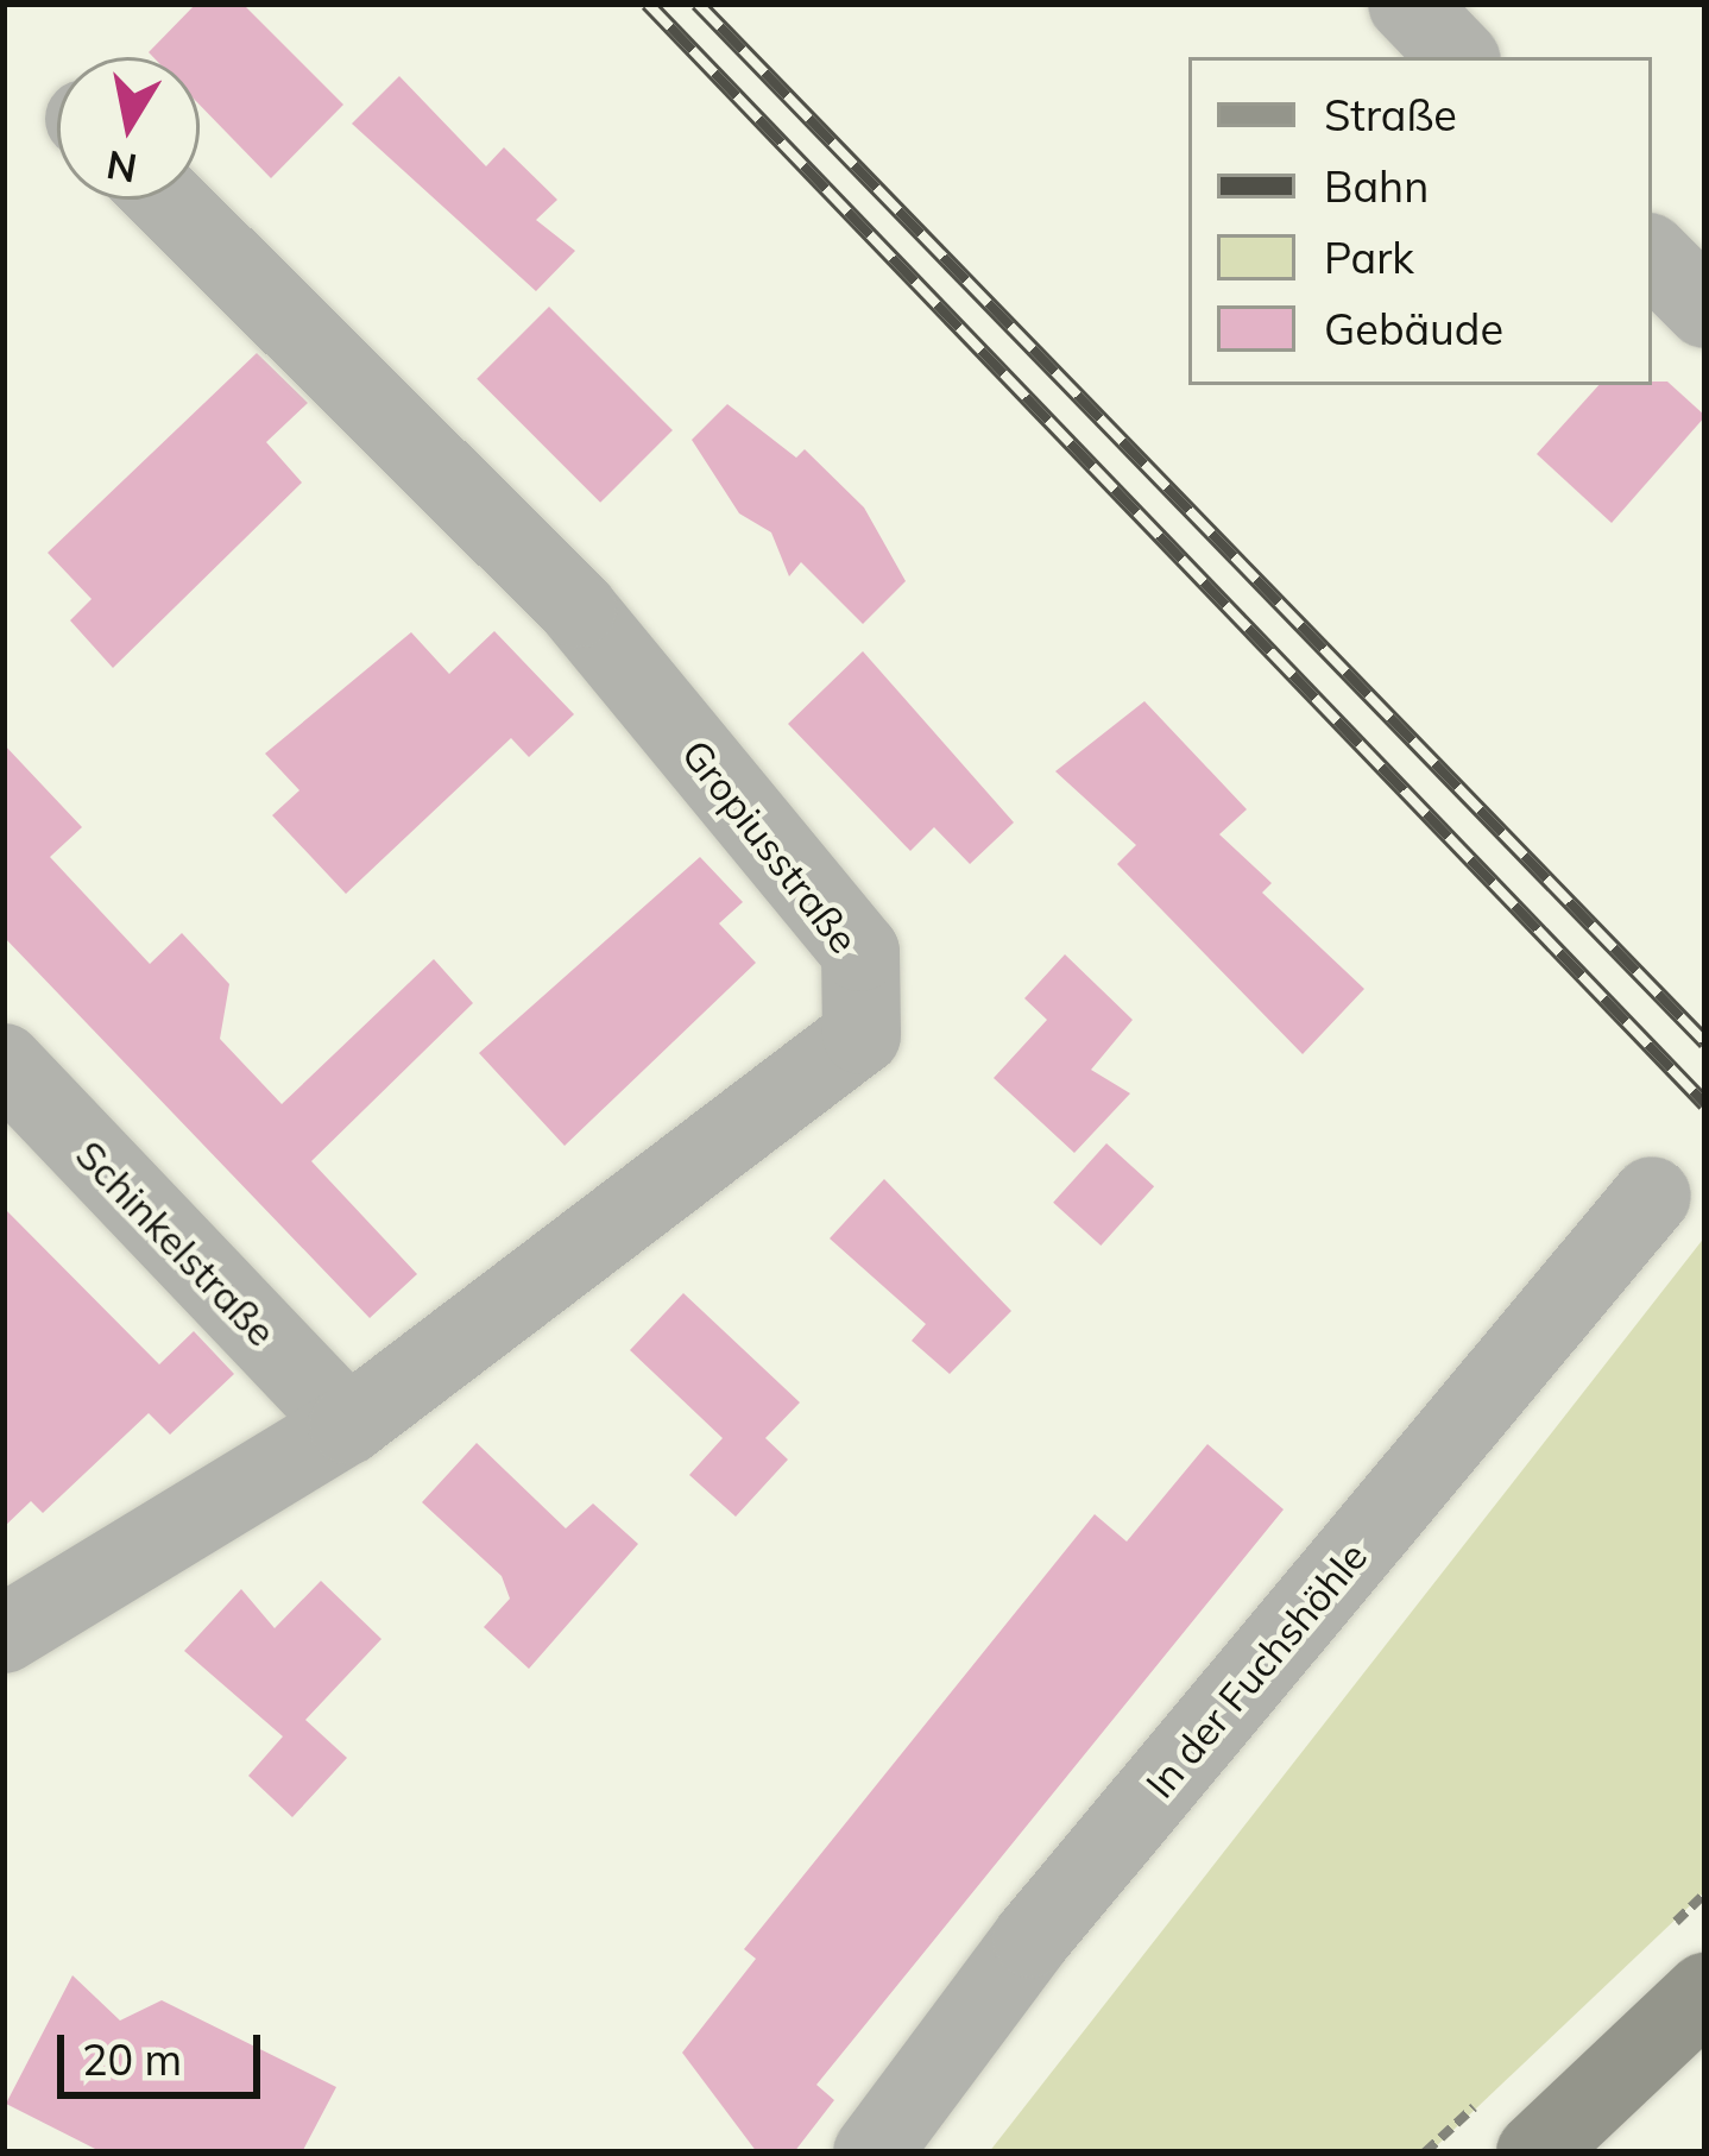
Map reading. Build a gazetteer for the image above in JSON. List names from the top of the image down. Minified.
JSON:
{"streets":{"street":["Gropiusstraße","Schinkelstraße","In der Fuchshöhle"]},"crossings":[["Gropiusstraße","Schinkelstraße"]],"legend":["Straße","Bahn","Park","Gebäude"],"scale_bar":"20 m","north":"bottom"}
